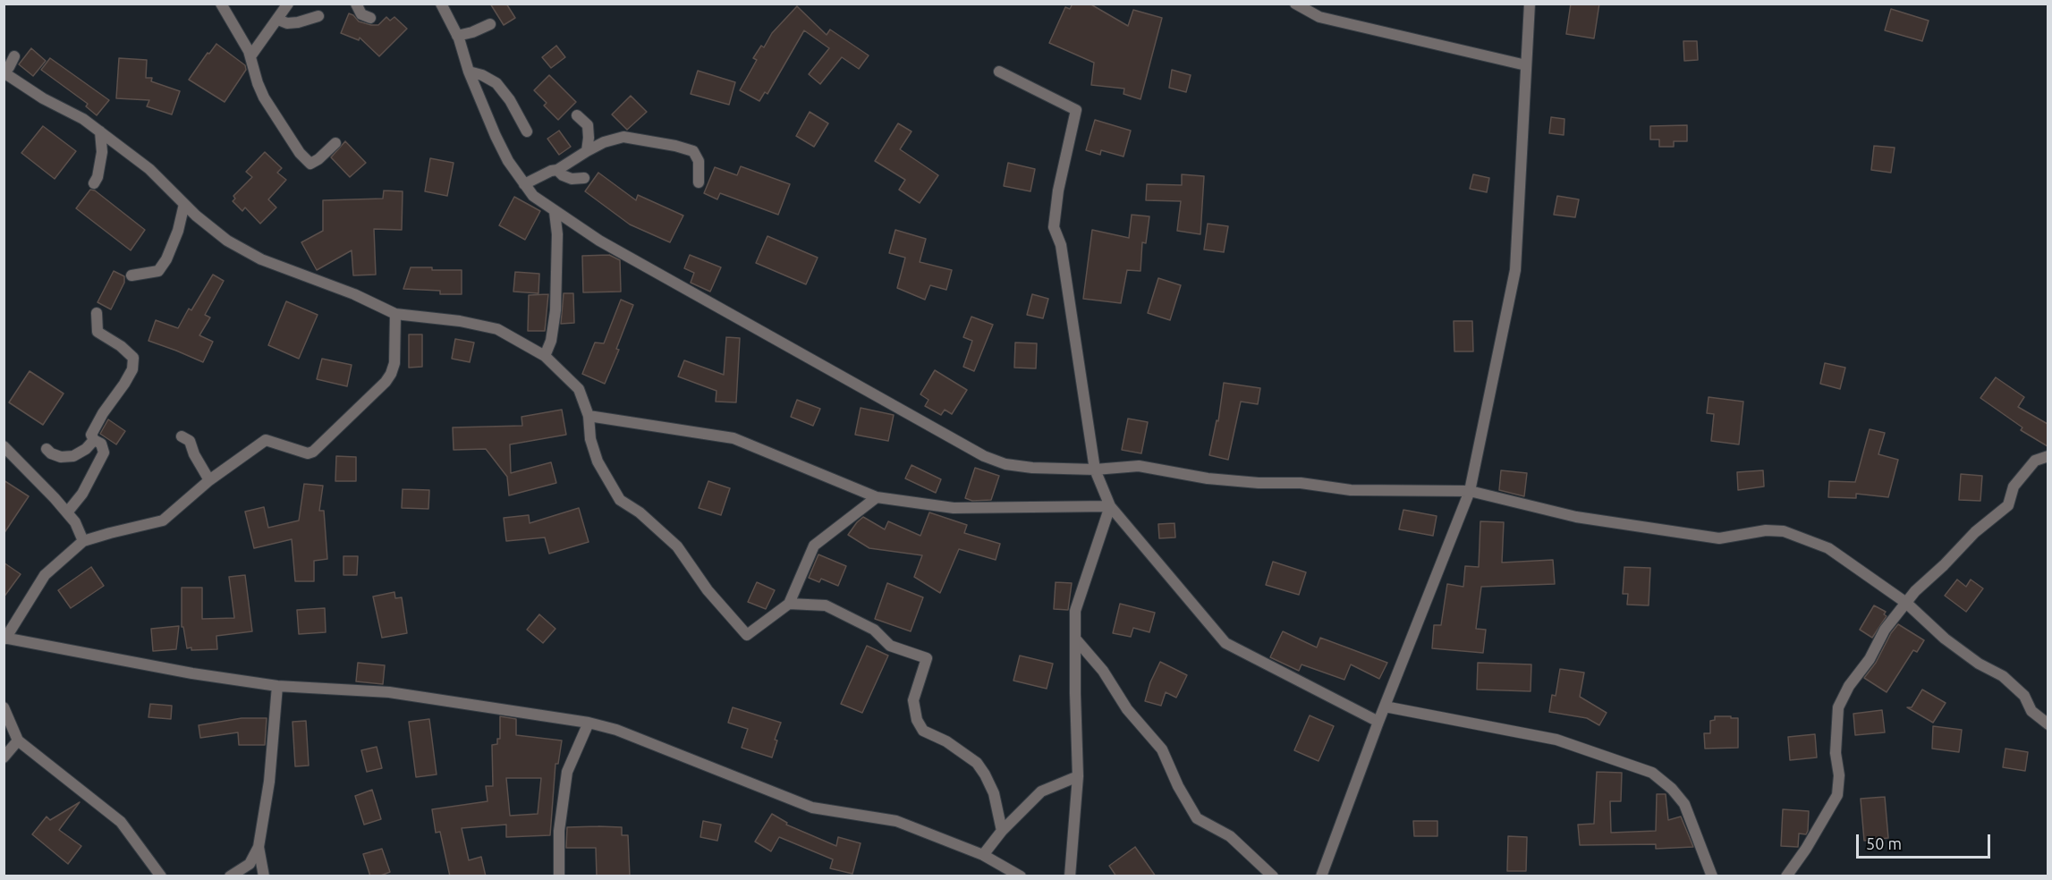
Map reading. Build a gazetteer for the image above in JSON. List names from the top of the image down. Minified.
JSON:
{"scale_bar":"50 m"}
